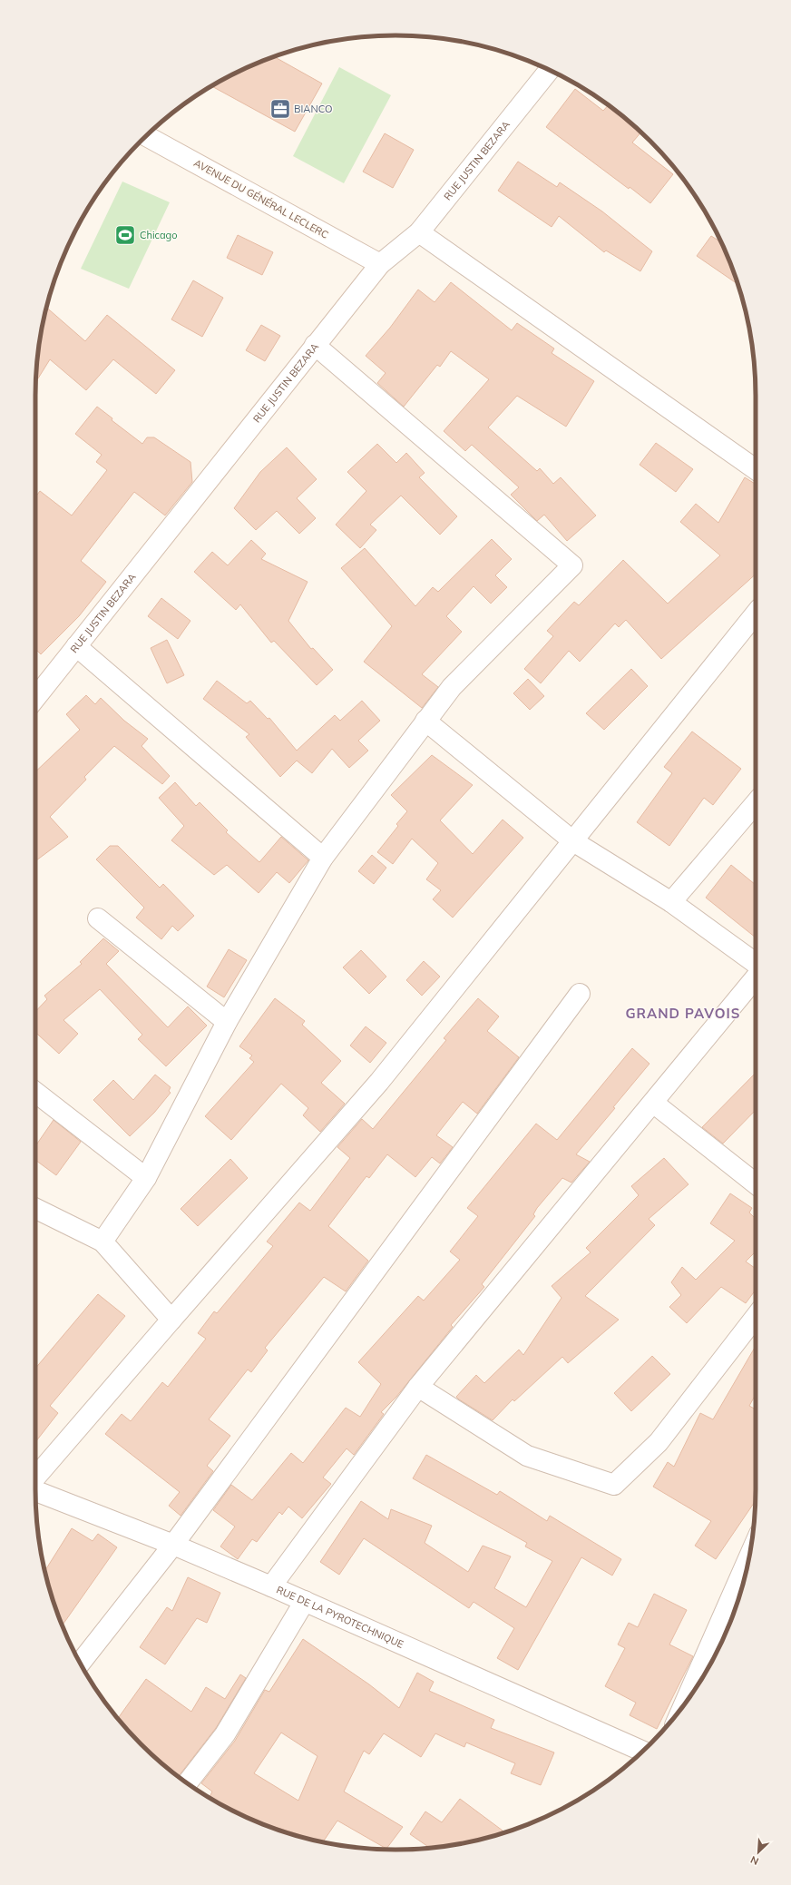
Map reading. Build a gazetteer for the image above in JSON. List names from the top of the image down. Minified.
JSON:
{"streets":{"street":["RUE JUSTIN BEZARA","AVENUE DU GÉNÉRAL LECLERC","RUE DE LA PYROTECHNIQUE"]},"crossings":[["RUE JUSTIN BEZARA","AVENUE DU GÉNÉRAL LECLERC"]],"districts":["GRAND PAVOIS"],"places":{"office":["BIANCO"],"sports":["Chicago"]},"north":"bottom left"}
